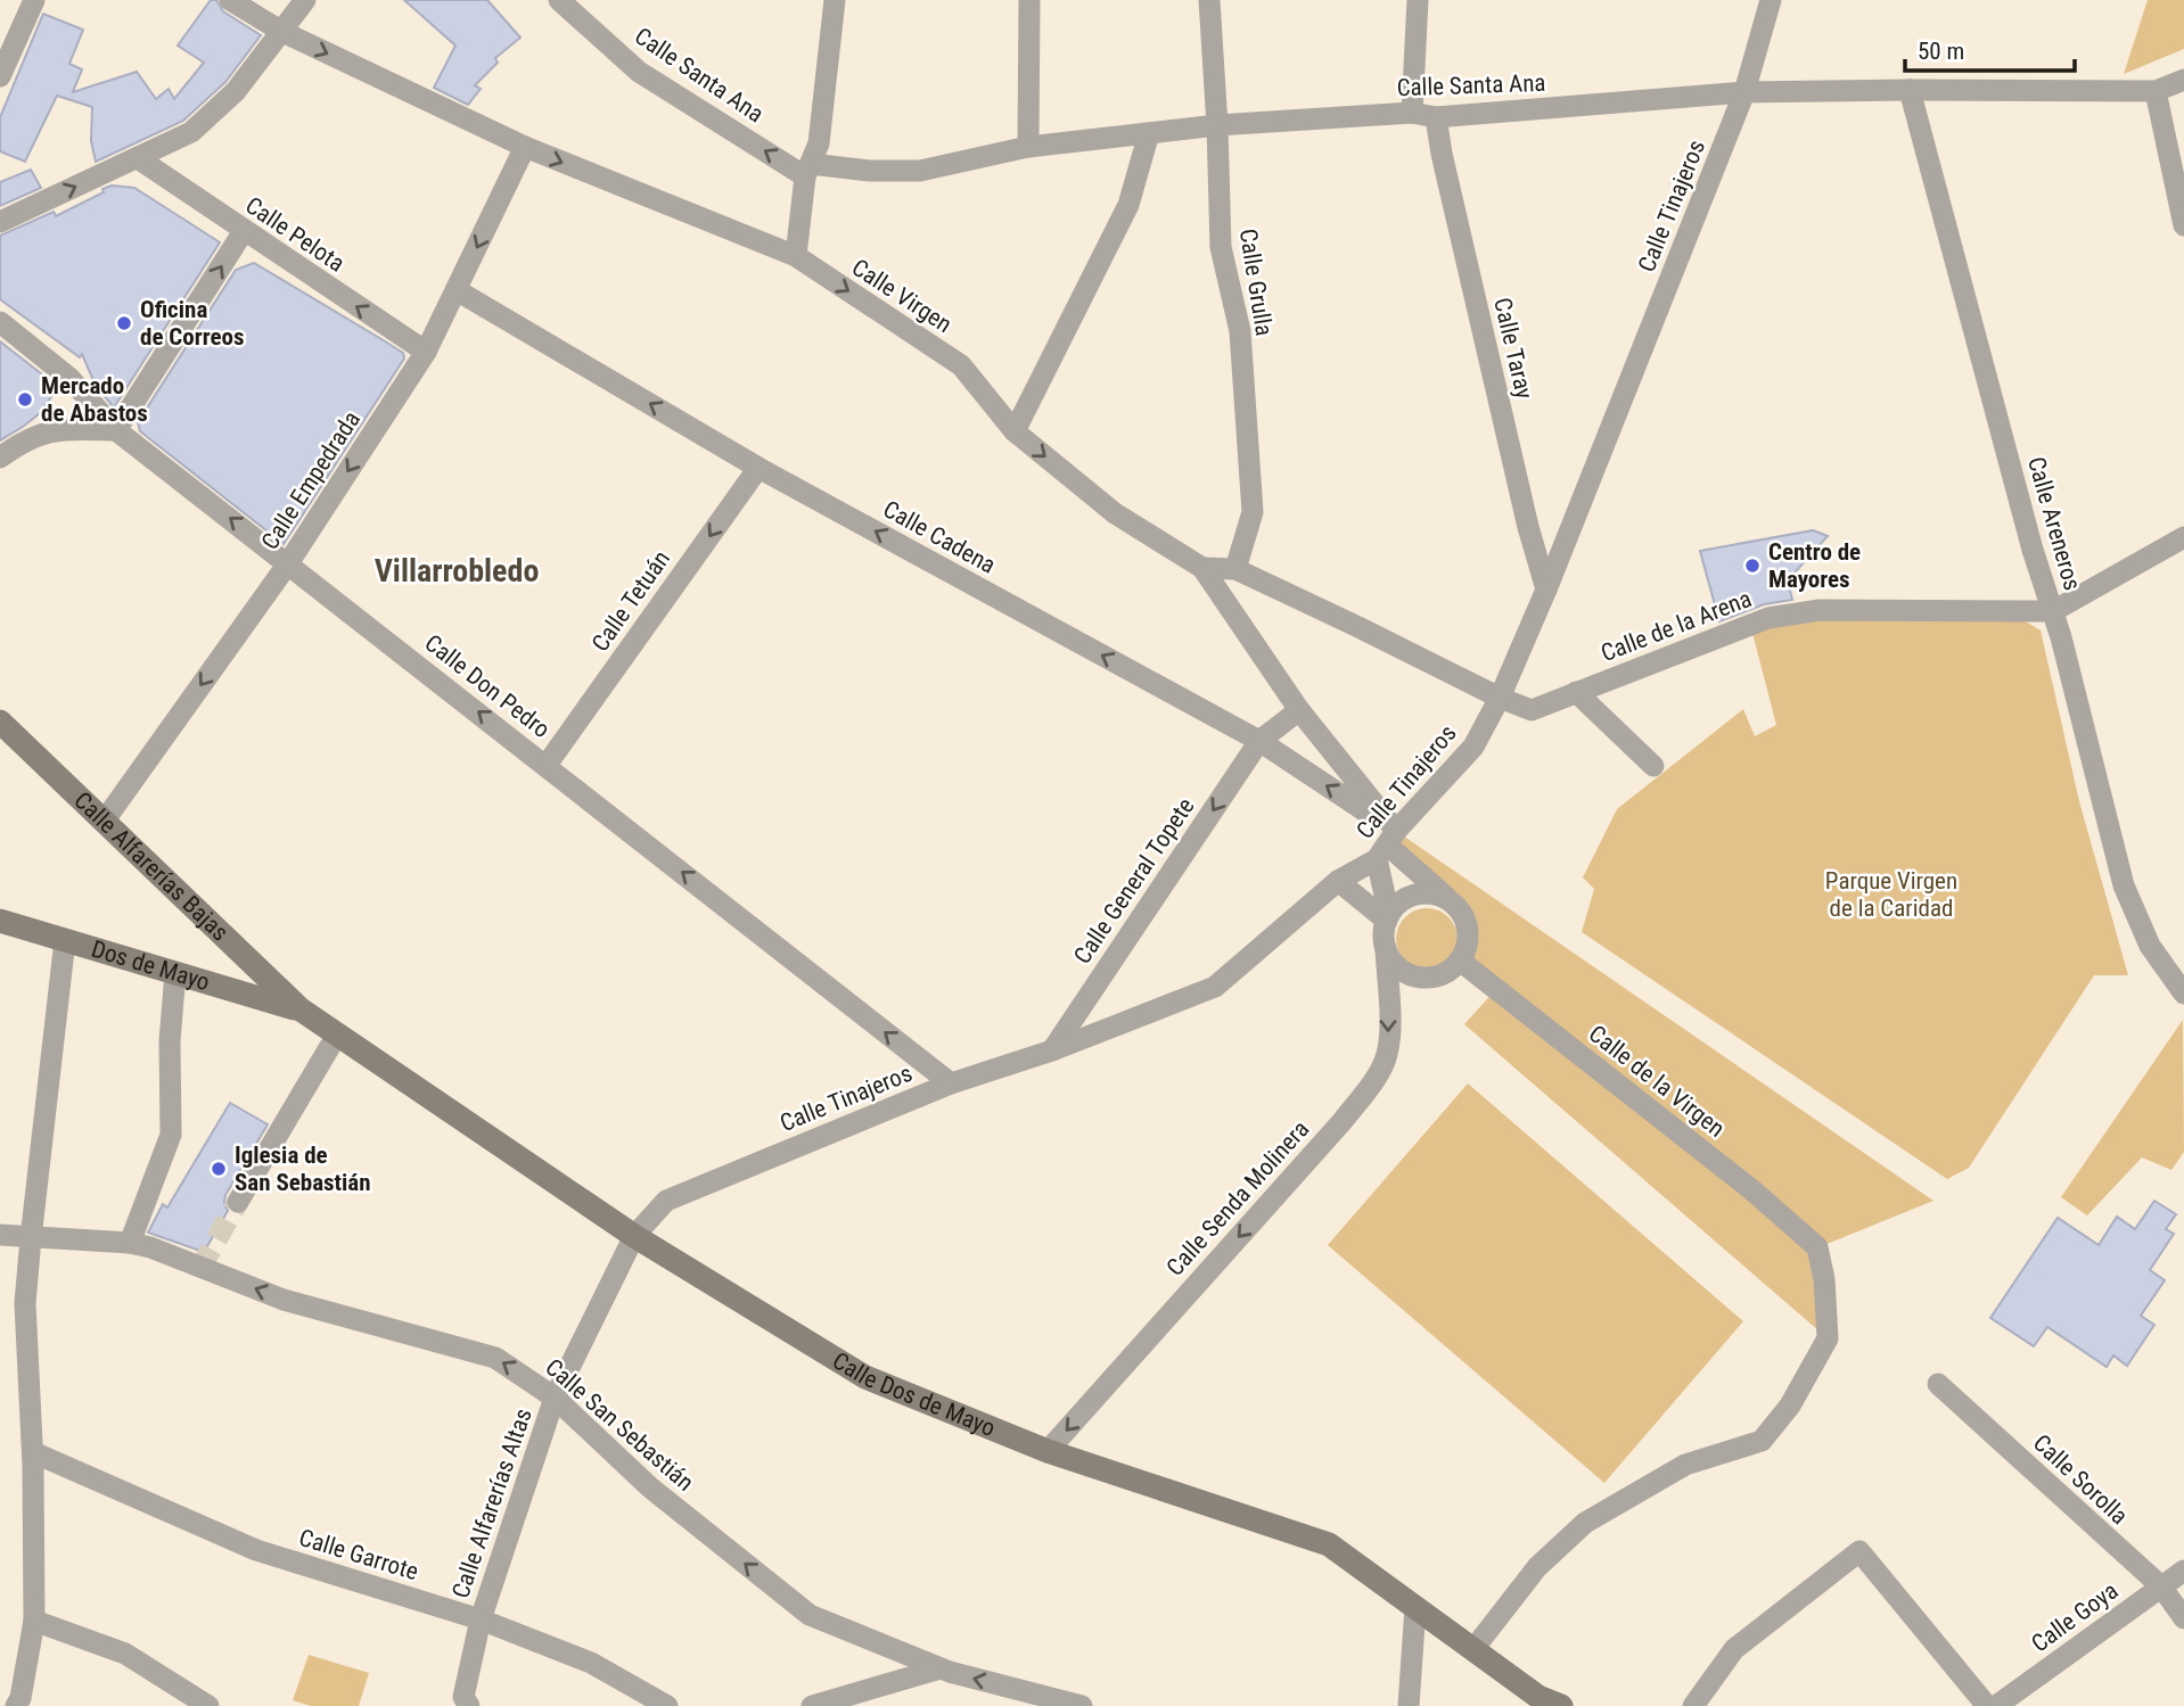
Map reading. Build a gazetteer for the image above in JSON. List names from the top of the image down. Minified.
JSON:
{"streets":{"street":["Calle Santa Ana","Calle Tinajeros","Calle Pelota","Calle Grulla","Calle Virgen","Calle Taray","Calle Empedrada","Calle Areneros","Calle Cadena","Calle Tetuán","Calle de la Arena","Calle Don Pedro","Calle Alfarerías Bajas","Calle General Topete","Dos de Mayo","Calle de la Virgen","Calle Senda Molinera","Calle Dos de Mayo","Calle San Sebastián","Calle Sorolla","Calle Alfarerías Altas","Calle Garrote","Calle Goya"]},"crossings":[["Calle Santa Ana","Calle Tinajeros"],["Calle Santa Ana","Calle Grulla"],["Calle Santa Ana","Calle Taray"],["Calle Santa Ana","Calle Areneros"],["Calle Tinajeros","Calle Virgen"],["Calle Tinajeros","Calle Taray"],["Calle Tinajeros","Calle Cadena"],["Calle Tinajeros","Calle de la Arena"],["Calle Tinajeros","Calle Don Pedro"],["Calle Tinajeros","Calle General Topete"],["Calle Tinajeros","Calle Dos de Mayo"],["Calle Tinajeros","Calle Alfarerías Altas"],["Calle Pelota","Calle Empedrada"],["Calle Grulla","Calle de la Arena"],["Calle Virgen","Calle Empedrada"],["Calle Virgen","Calle Cadena"],["Calle Virgen","Calle de la Arena"],["Calle Virgen","Calle General Topete"],["Calle Empedrada","Calle Cadena"],["Calle Empedrada","Calle Don Pedro"],["Calle Empedrada","Calle Alfarerías Bajas"],["Calle Areneros","Calle de la Arena"],["Calle Cadena","Calle Tetuán"],["Calle Cadena","Calle General Topete"],["Calle Tetuán","Calle Don Pedro"],["Calle Alfarerías Bajas","Dos de Mayo"],["Calle Alfarerías Bajas","Calle Dos de Mayo"],["Dos de Mayo","Calle Dos de Mayo"],["Calle de la Virgen","Calle Senda Molinera"],["Calle de la Virgen","Calle Dos de Mayo"],["Calle Senda Molinera","Calle Dos de Mayo"],["Calle Dos de Mayo","Calle Alfarerías Altas"],["Calle San Sebastián","Calle Alfarerías Altas"],["Calle Sorolla","Calle Goya"],["Calle Alfarerías Altas","Calle Garrote"]],"one_way":["Calle Pelota","Calle Virgen","Calle Empedrada","Calle Cadena","Calle Tetuán","Calle Don Pedro","Calle General Topete","Calle Senda Molinera","Calle San Sebastián"],"districts":["Villarrobledo"],"parks":["Parque Virgen de la Caridad"],"places":["Oficina de Correos","Mercado de Abastos","Centro de Mayores","Iglesia de San Sebastián"],"scale_bar":"50 m"}
